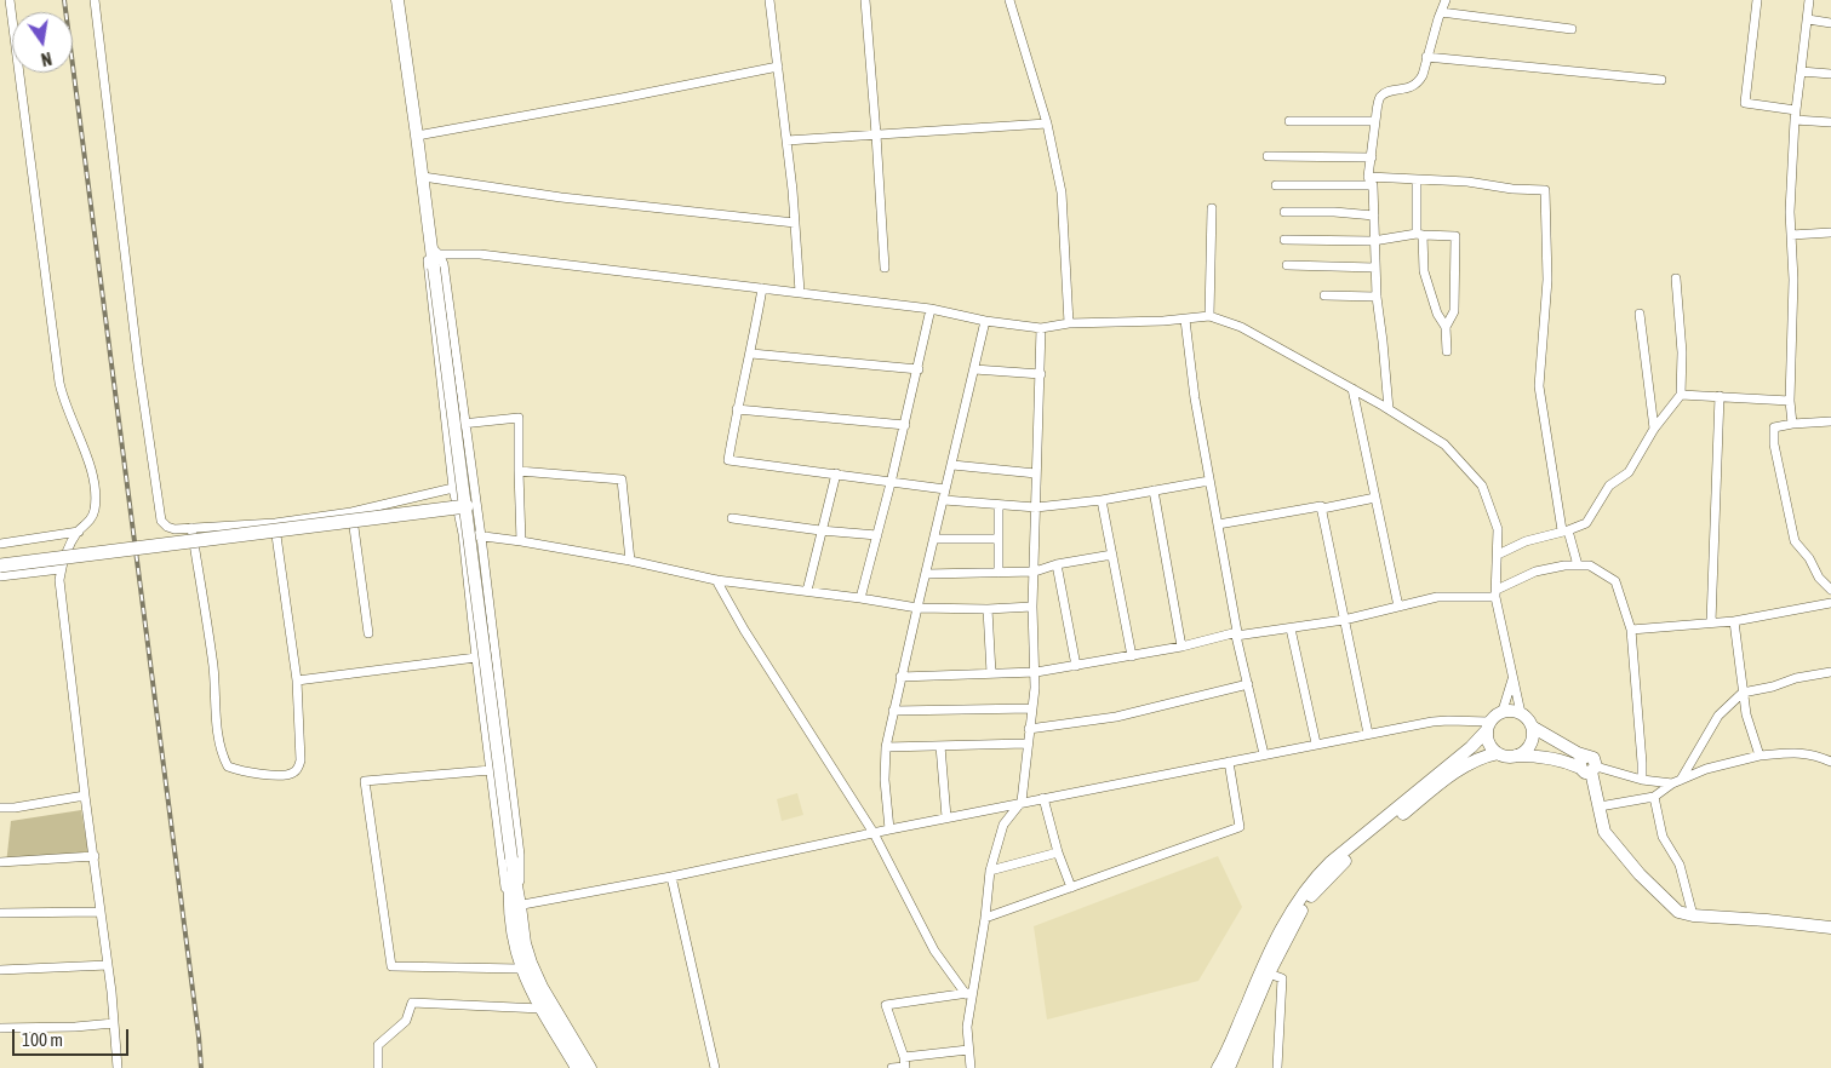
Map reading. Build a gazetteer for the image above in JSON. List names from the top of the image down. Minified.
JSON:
{"scale_bar":"100 m","north":"bottom"}
